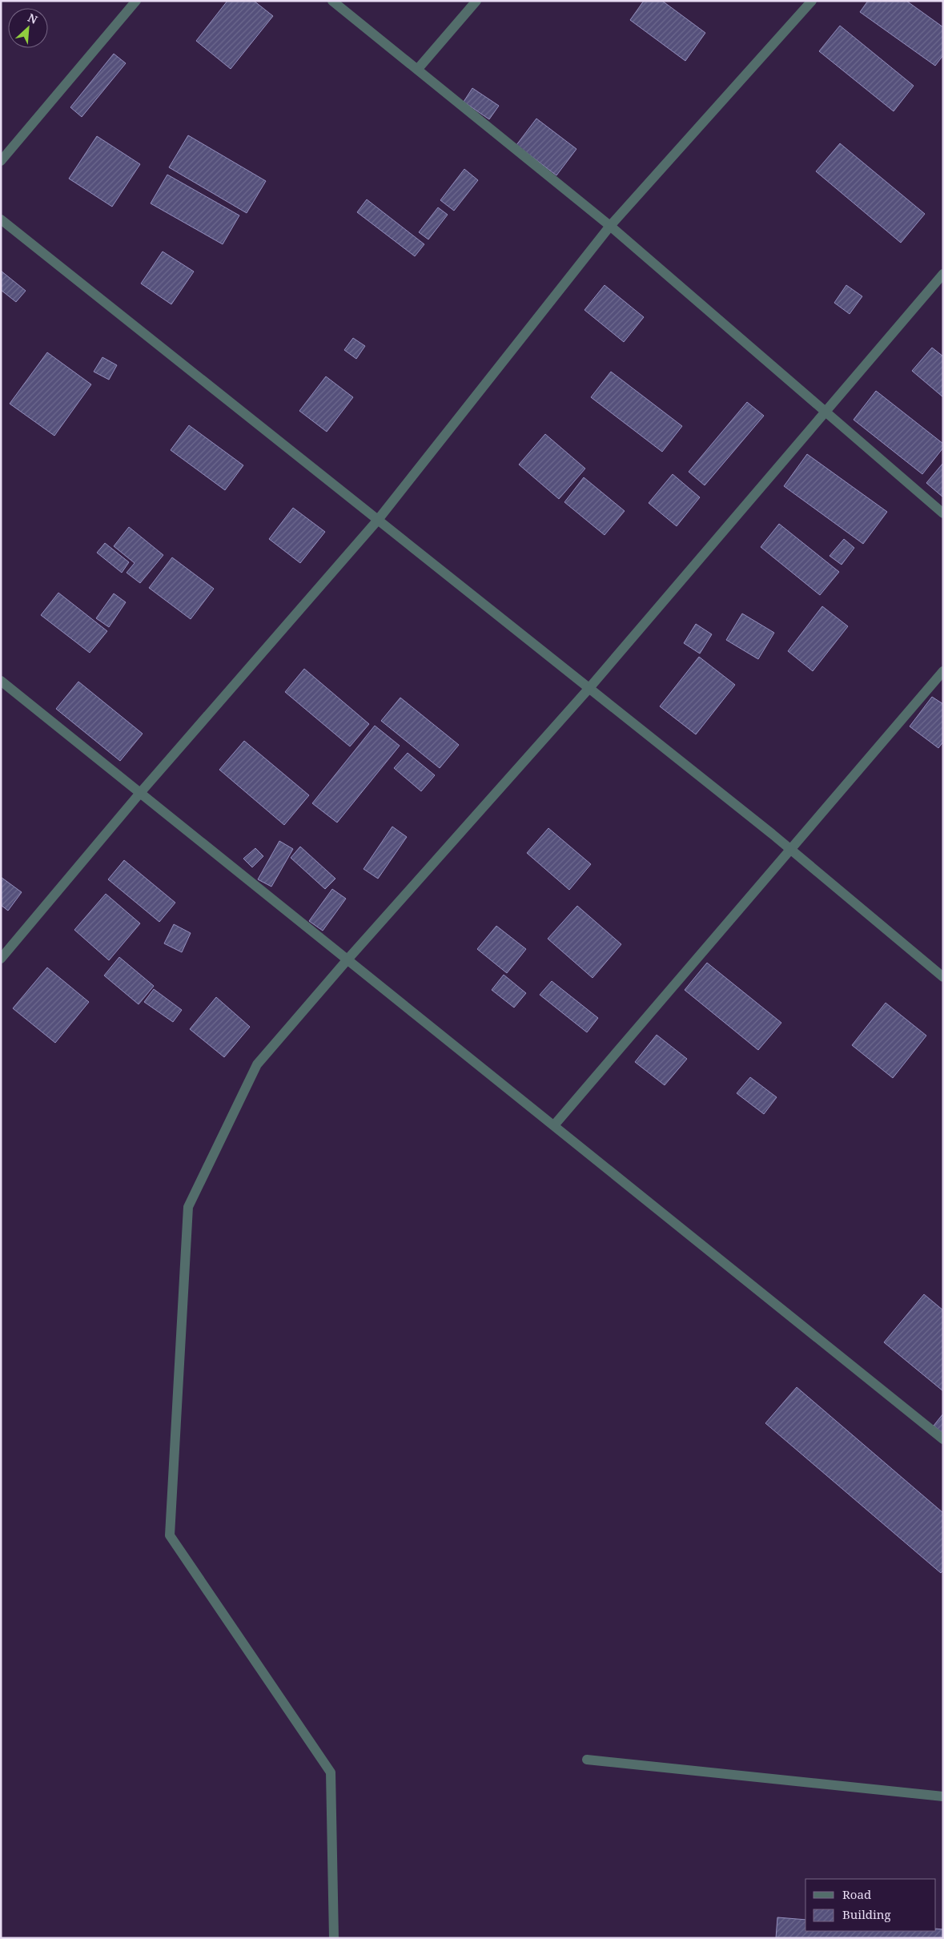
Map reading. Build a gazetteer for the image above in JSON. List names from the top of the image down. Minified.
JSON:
{"legend":["Road","Building"],"north":"top right"}
